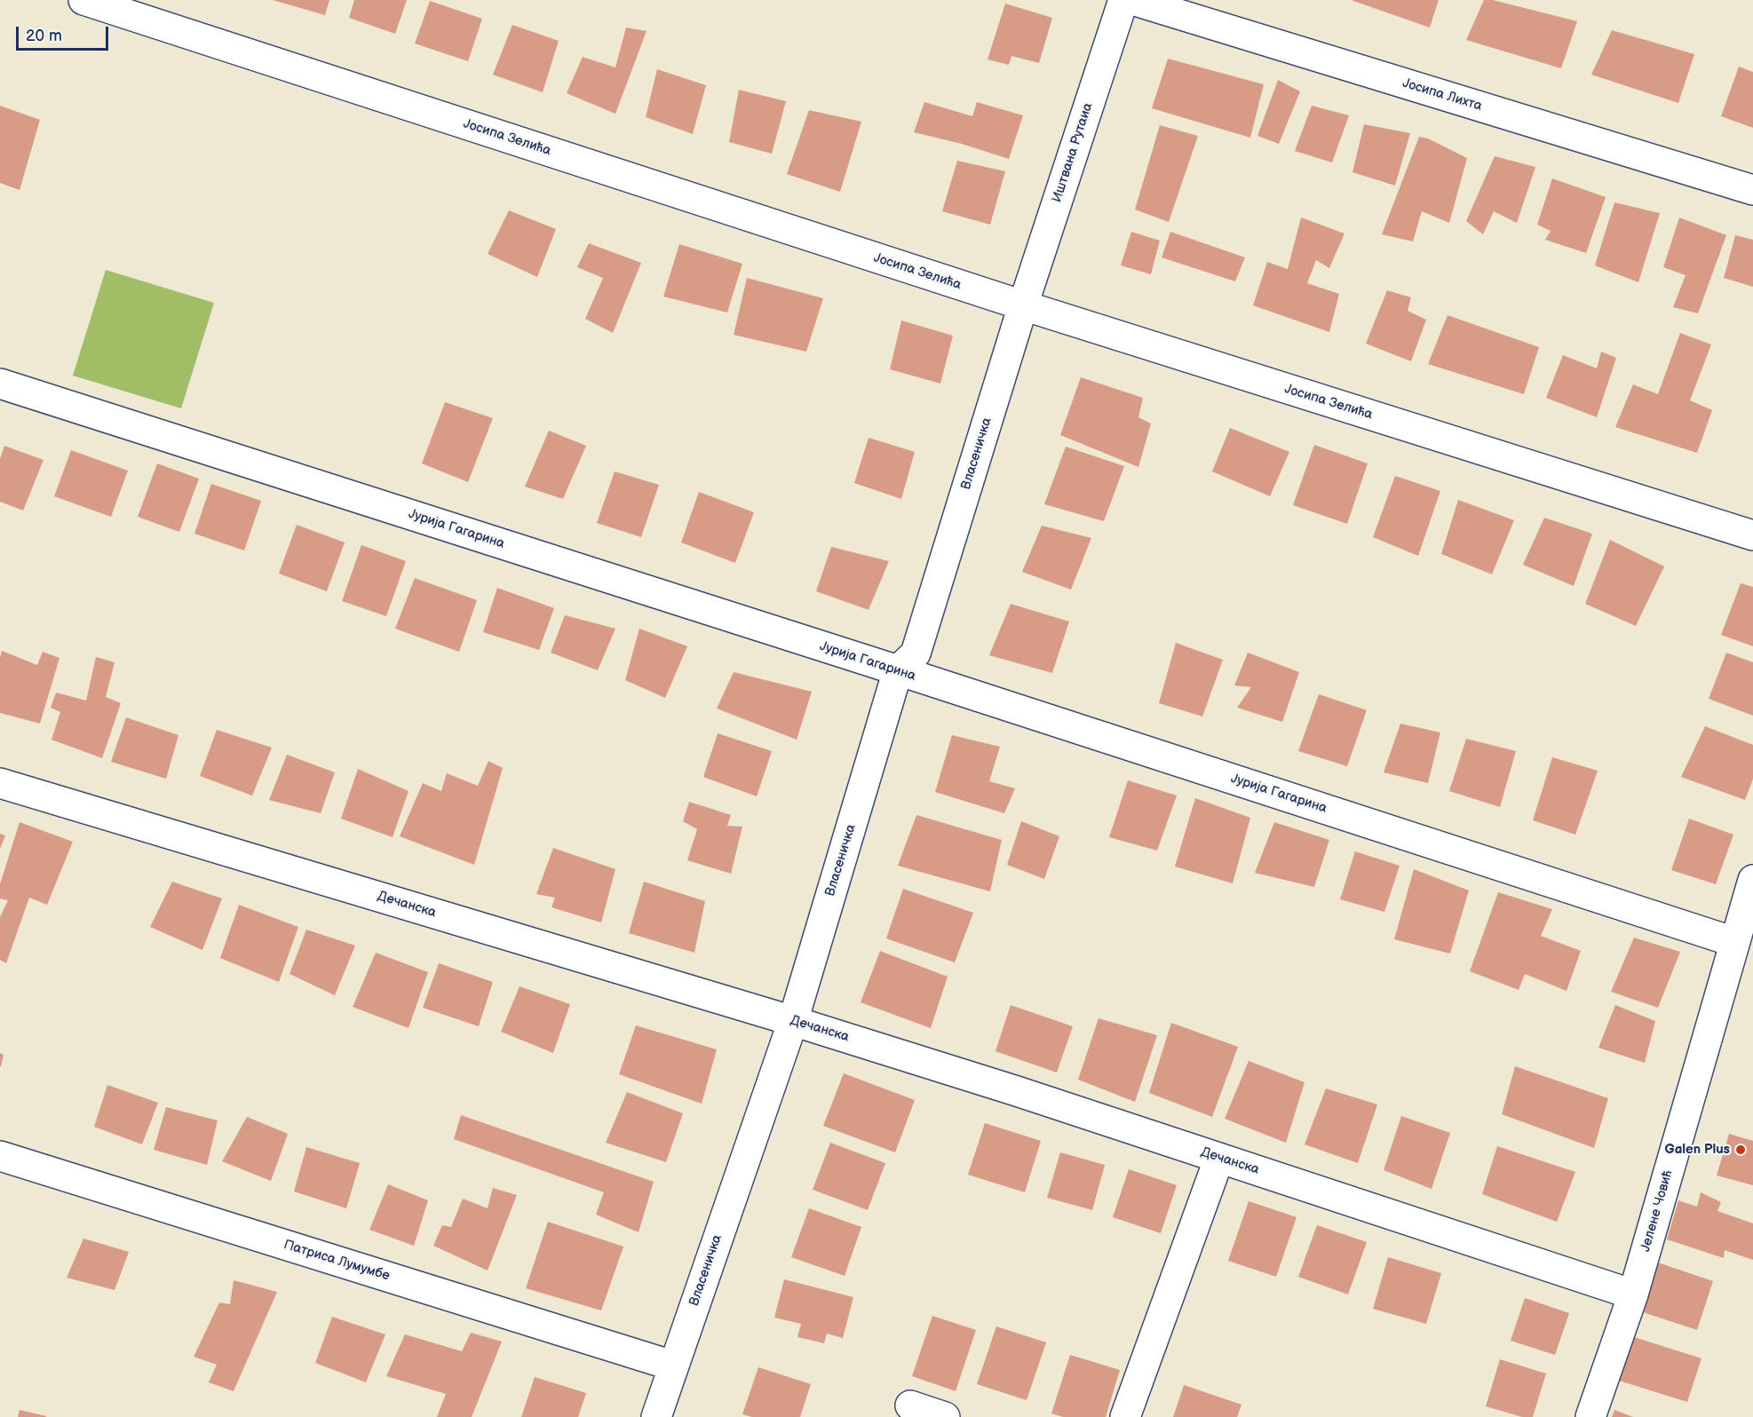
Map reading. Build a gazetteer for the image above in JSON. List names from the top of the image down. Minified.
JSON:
{"streets":{"street":["Јосипа Лихта","Јосипа Зелића","Иштвана Рутаиа","Власеничка","Јурија Гагарина","Дечанска","Јелене Човић","Патриса Лумумбе"]},"crossings":[["Јосипа Зелића","Иштвана Рутаиа"],["Јосипа Зелића","Власеничка"],["Иштвана Рутаиа","Власеничка"],["Власеничка","Јурија Гагарина"],["Власеничка","Дечанска"],["Власеничка","Патриса Лумумбе"],["Јурија Гагарина","Јелене Човић"],["Дечанска","Јелене Човић"]],"places":["Galen Plus"],"scale_bar":"20 m"}
